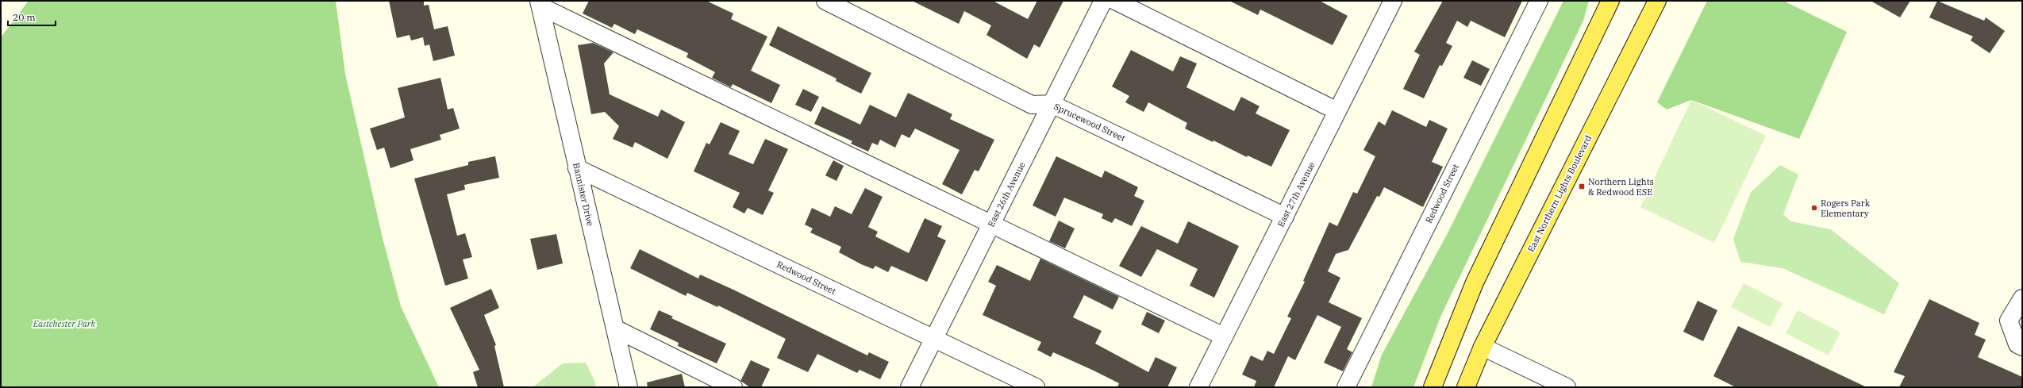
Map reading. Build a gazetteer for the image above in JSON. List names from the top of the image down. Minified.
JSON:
{"streets":{"main road":["East Northern Lights Boulevard"],"street":["Sprucewood Street","Redwood Street","Bannister Drive","East 26th Avenue","East 27th Avenue"]},"crossings":[["Sprucewood Street","East 26th Avenue"],["Sprucewood Street","East 27th Avenue"],["Redwood Street","Bannister Drive"],["Redwood Street","East 26th Avenue"]],"parks":["Eastchester Park"],"places":{"transit":["Northern Lights & Redwood ESE"],"other":["Rogers Park Elementary"]},"scale_bar":"20 m"}
